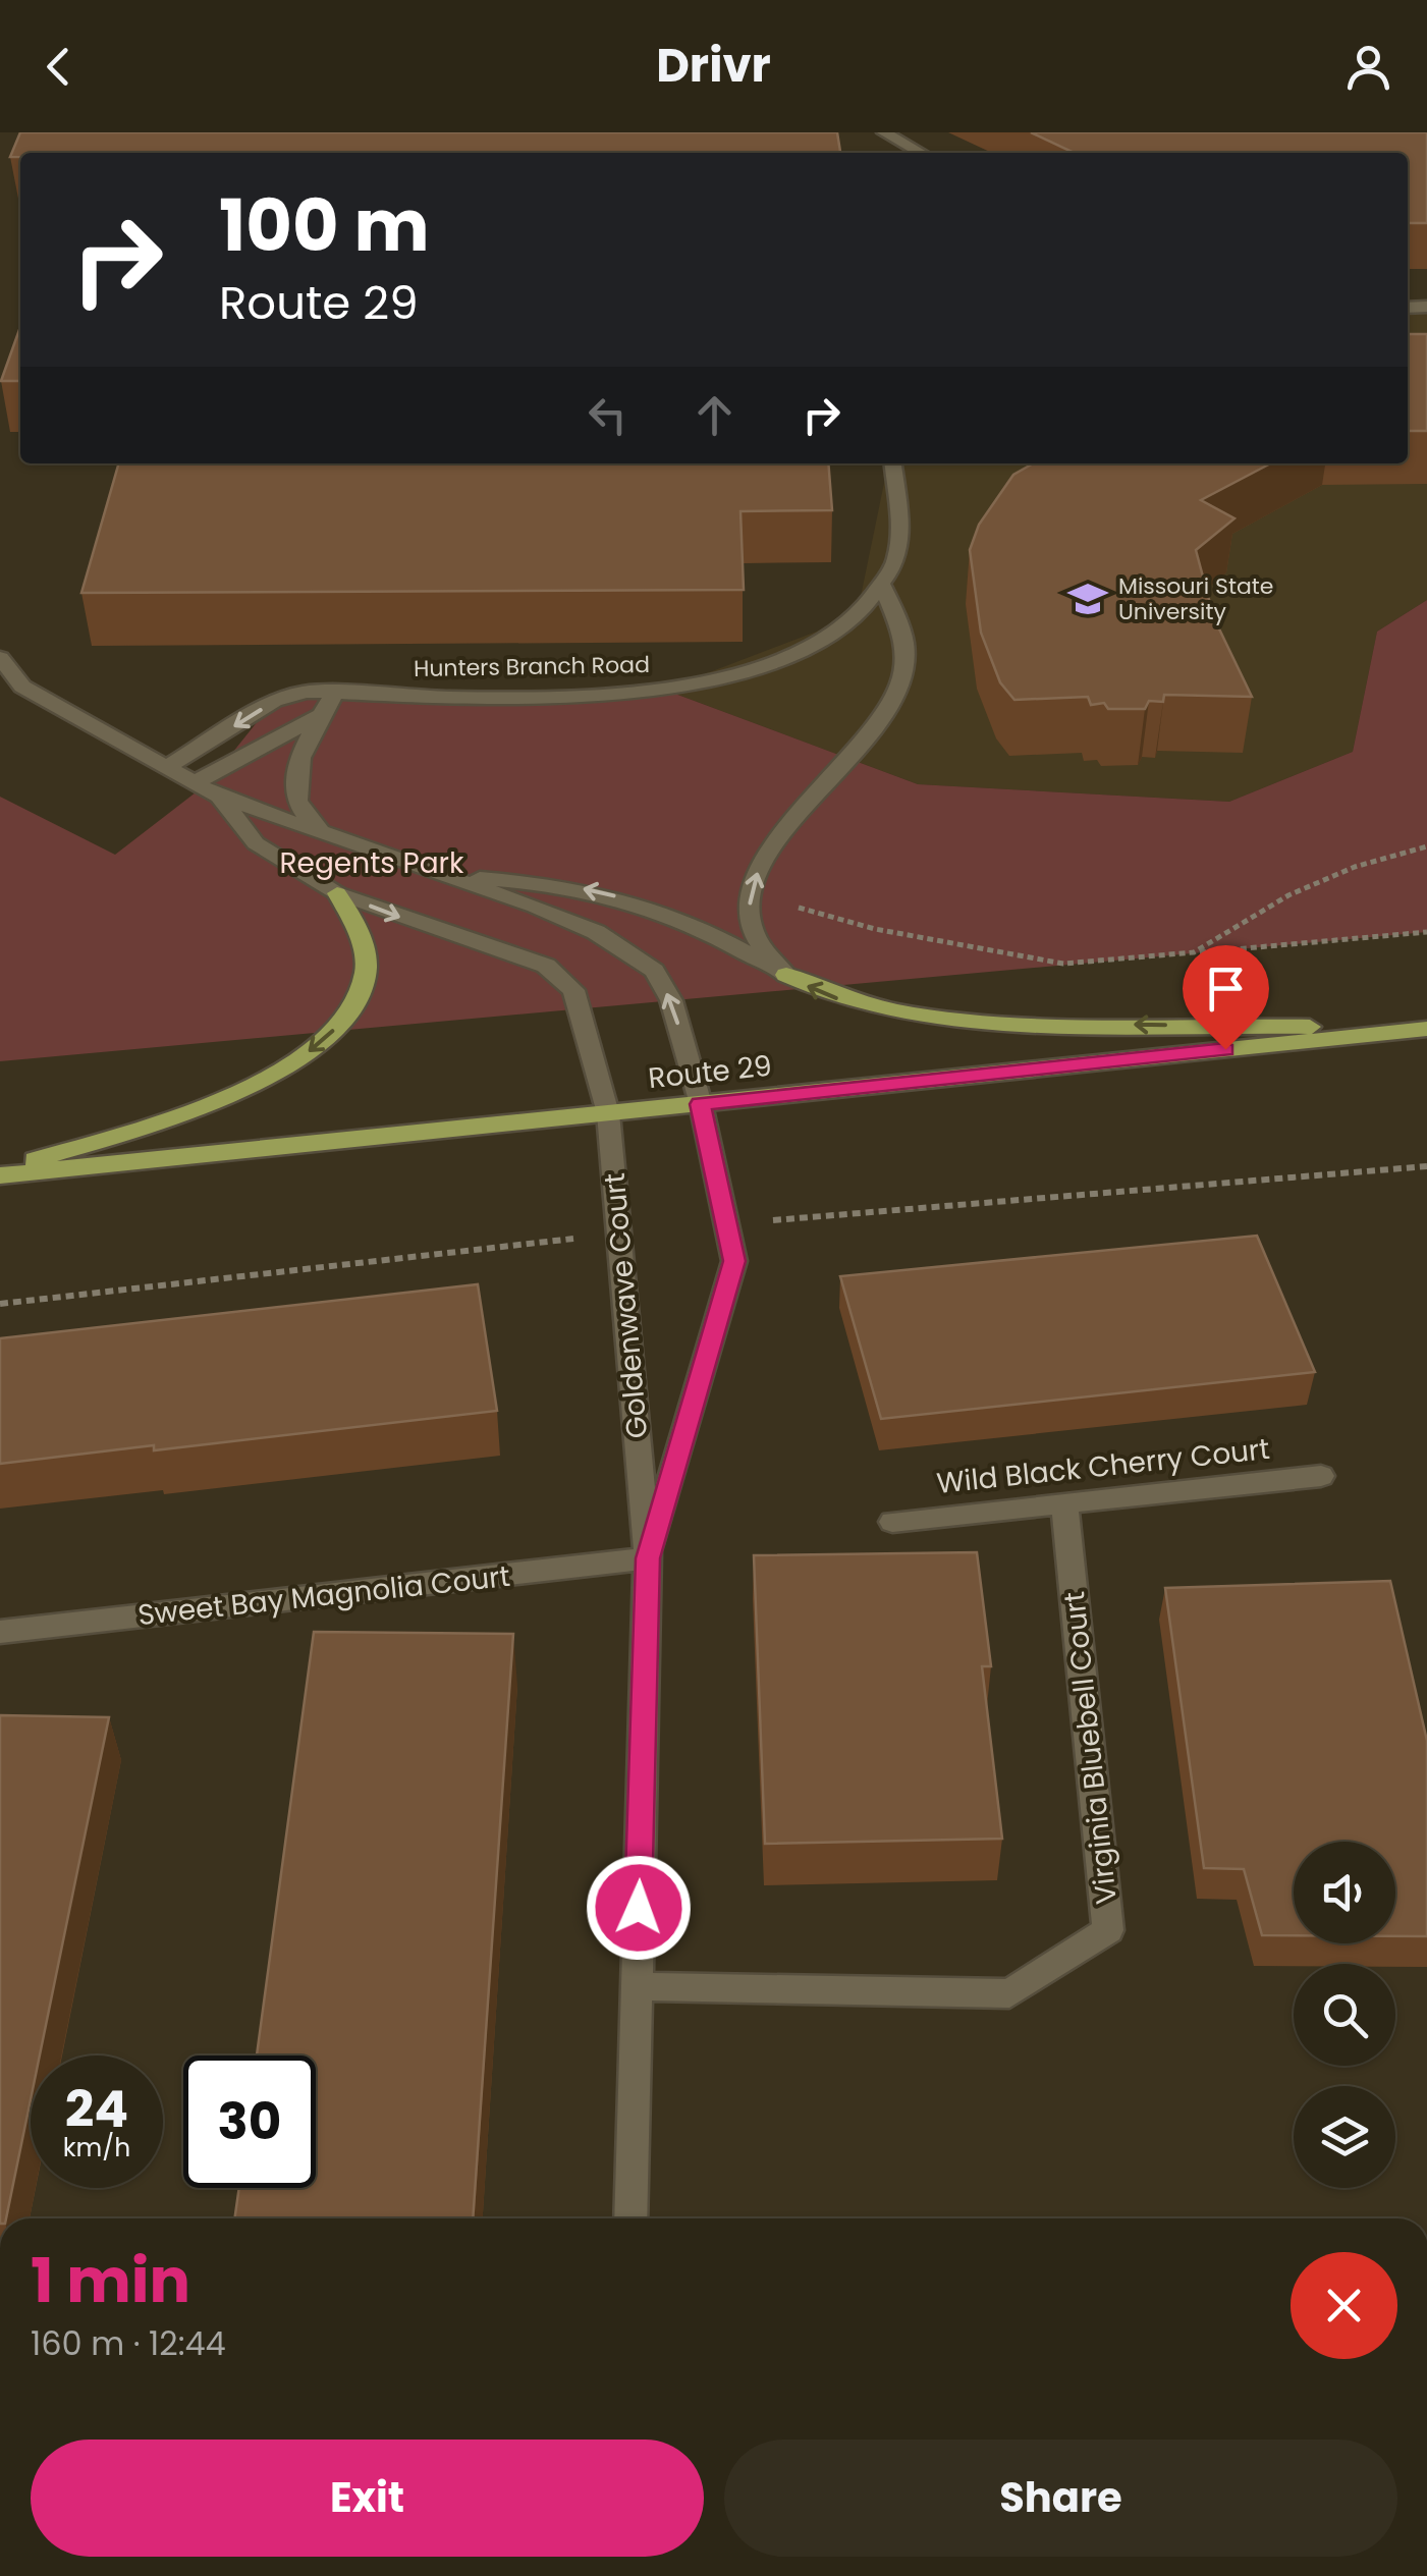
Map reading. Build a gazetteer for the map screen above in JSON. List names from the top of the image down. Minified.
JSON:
{"streets":{"main road":["Route 29"],"street":["Hunters Branch Road","Goldenwave Court","Wild Black Cherry Court","Sweet Bay Magnolia Court","Virginia Bluebell Court"]},"crossings":[["Route 29","Goldenwave Court"],["Goldenwave Court","Sweet Bay Magnolia Court"],["Goldenwave Court","Virginia Bluebell Court"],["Wild Black Cherry Court","Virginia Bluebell Court"]],"parks":["Regents Park"],"places":{"school or university":["Missouri State University"]},"page":{"header":"Drivr","turn":["100 m","Route 29"],"speed":"24 km/h","limit":"30","heading":["1 min","160 m · 12:44"],"buttons":["Exit","Share"]}}
